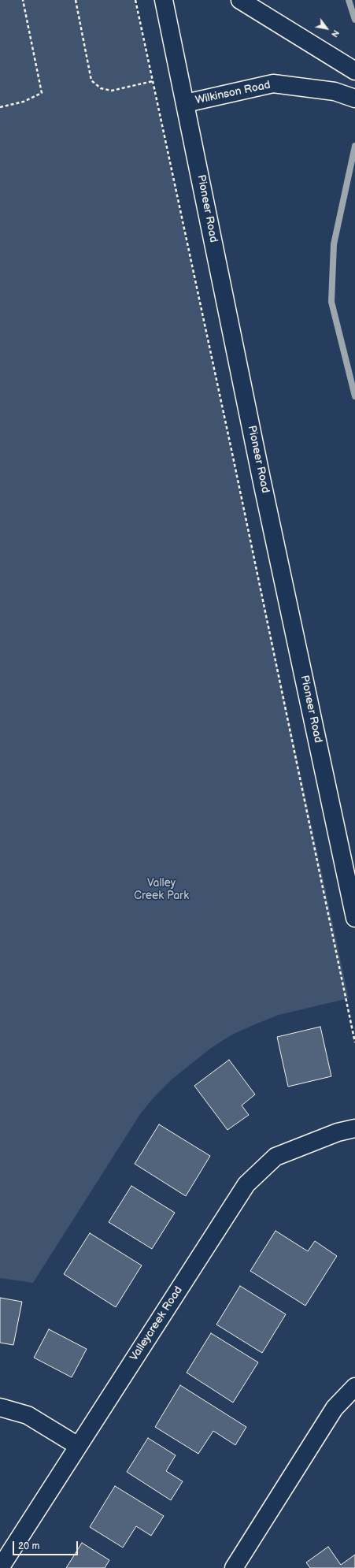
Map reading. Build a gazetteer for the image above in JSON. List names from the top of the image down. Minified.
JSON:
{"streets":{"main road":["Wilkinson Road","Pioneer Road","Valleycreek Road"]},"crossings":[["Wilkinson Road","Pioneer Road"]],"parks":["Valley Creek Park"],"scale_bar":"20 m","north":"bottom right"}
